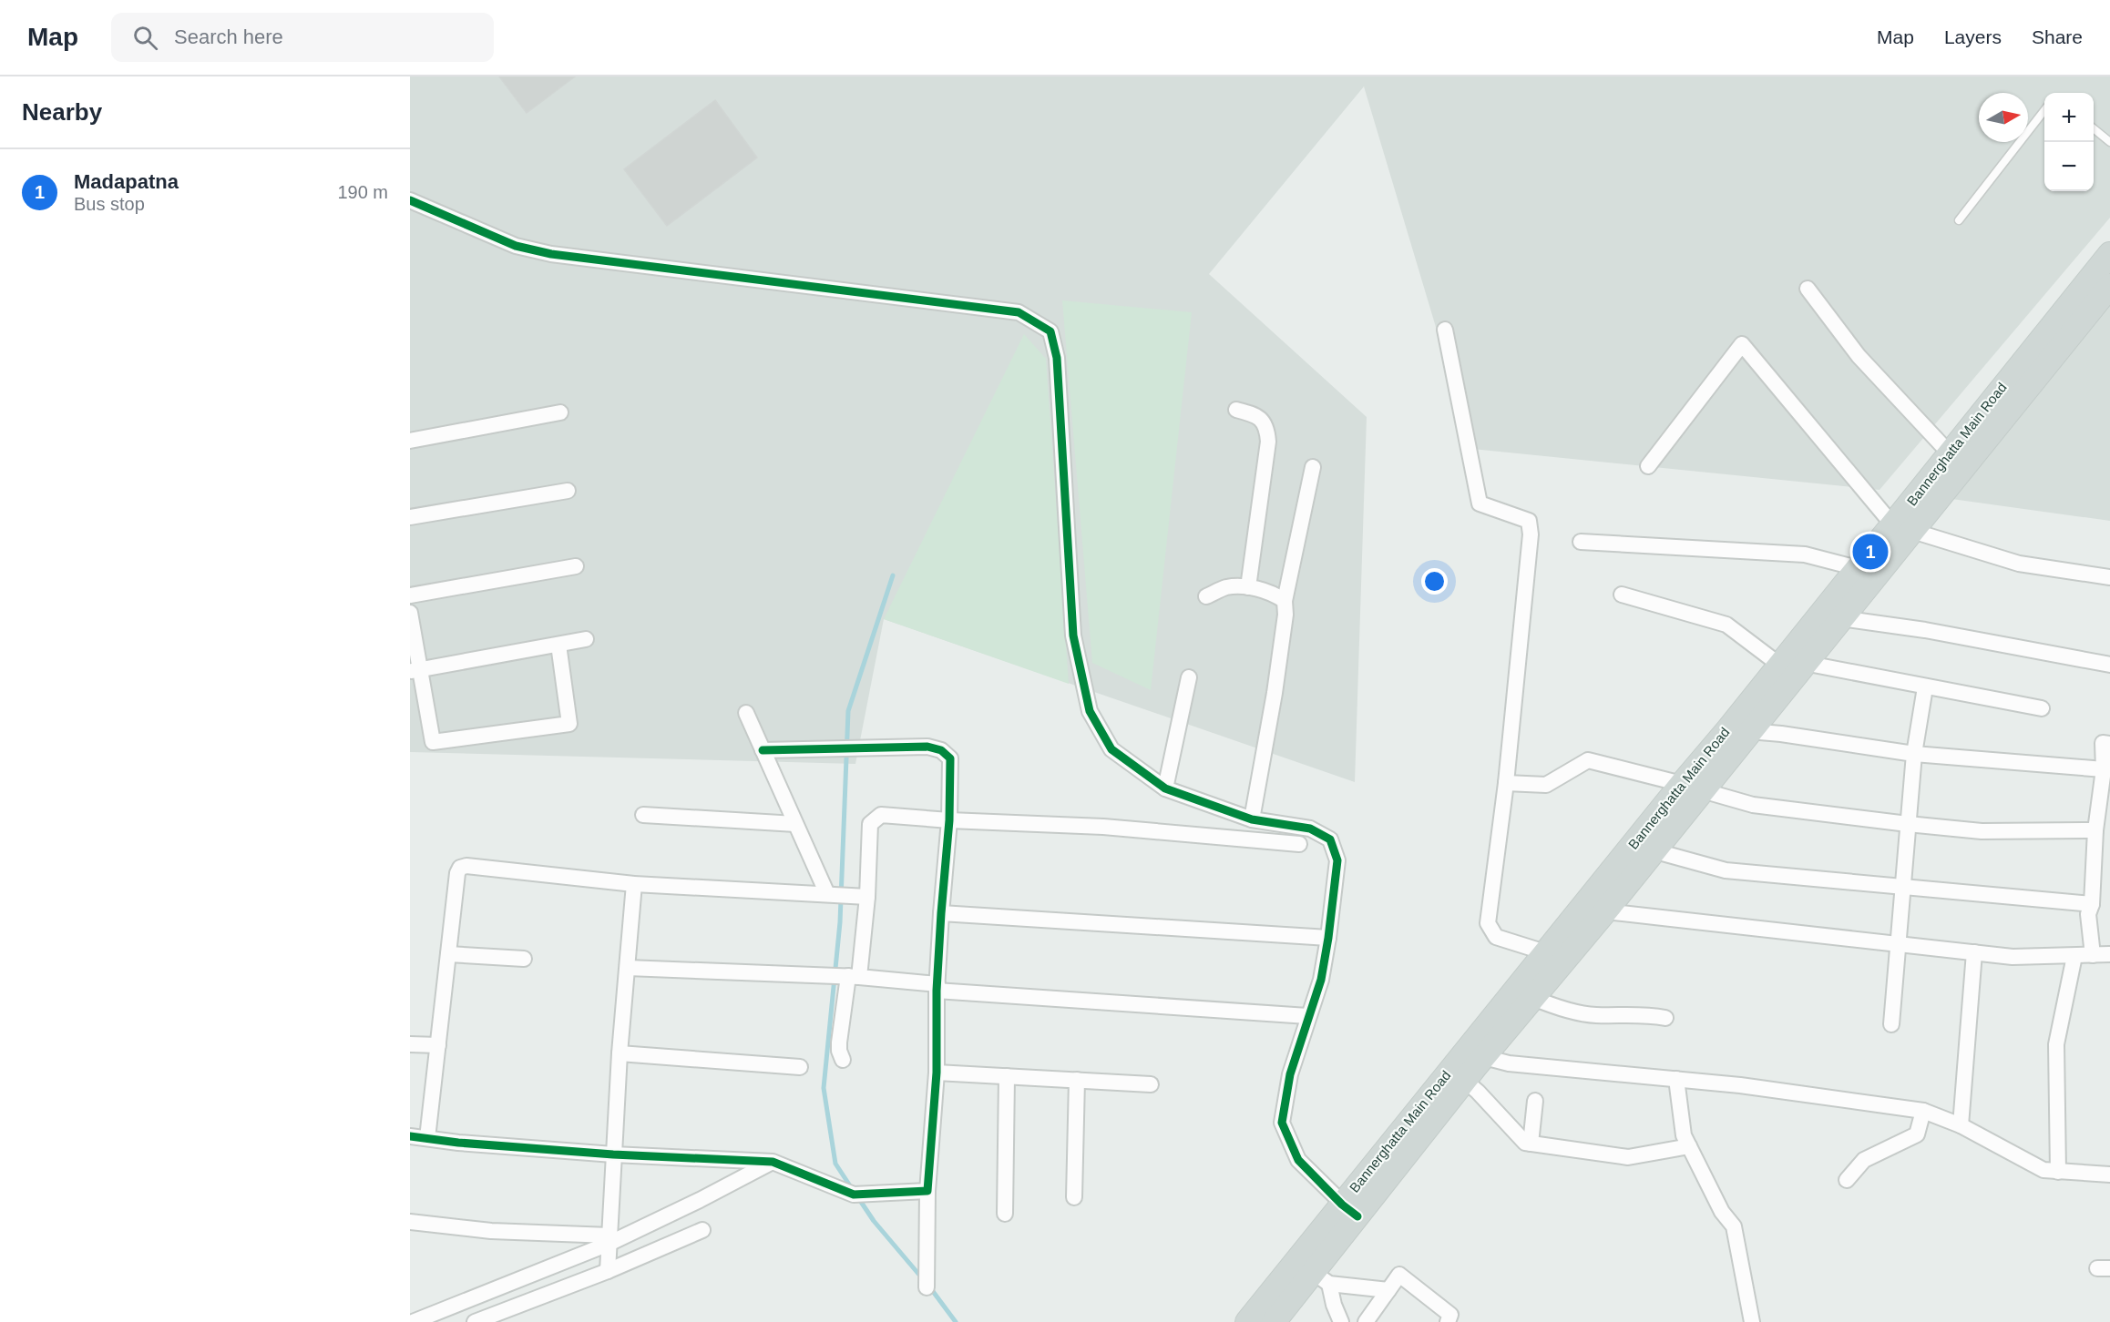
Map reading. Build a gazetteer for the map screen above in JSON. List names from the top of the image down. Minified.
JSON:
{"streets":{"main road":["Bannerghatta Main Road"]},"north":"right","page":{"header":"Map","search":"Search here","nav":["Map","Layers","Share"],"heading":"Nearby","map_buttons":["+","−"],"list":[{"mark":"1","name":"Madapatna","note":"Bus stop","value":"190 m"}],"pins":"1"}}
